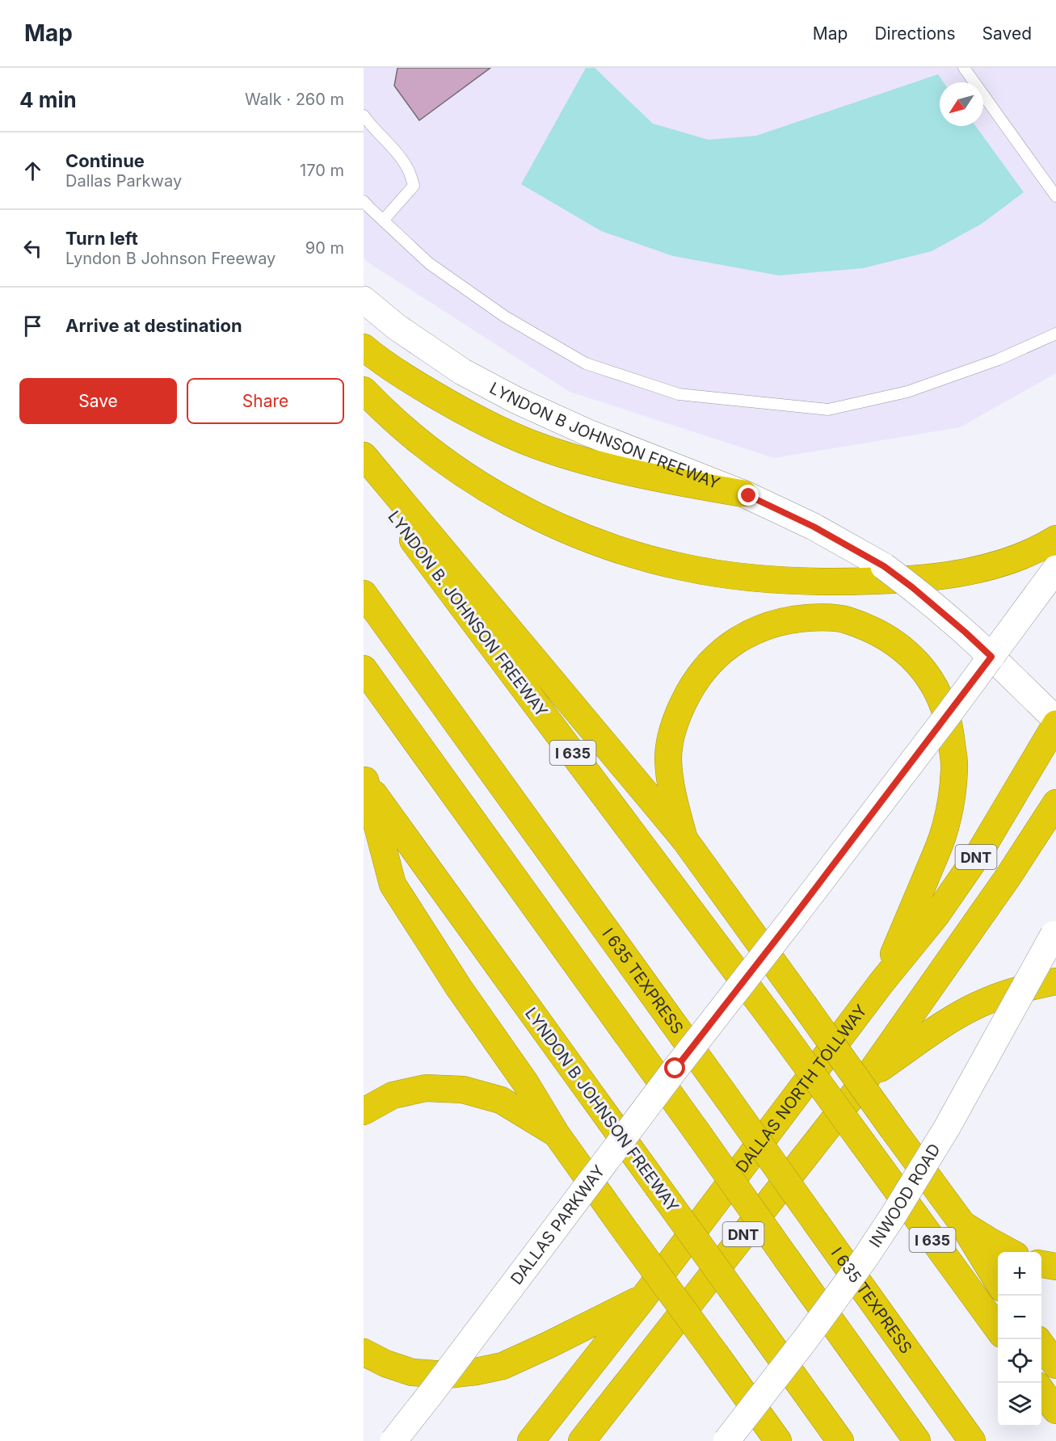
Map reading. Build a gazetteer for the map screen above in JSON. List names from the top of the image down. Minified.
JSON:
{"streets":{"highway":["LYNDON B JOHNSON FREEWAY","LYNDON B. JOHNSON FREEWAY","I 635","DNT","I 635 TEXPRESS","DALLAS NORTH TOLLWAY"],"main road":["INWOOD ROAD","DALLAS PARKWAY"]},"crossings":[["LYNDON B JOHNSON FREEWAY","DALLAS PARKWAY"]],"north":"bottom left","page":{"header":"Map","nav":["Map","Directions","Saved"],"heading":["4 min","Walk · 260 m"],"list":[["Continue","Dallas Parkway","170 m"],["Turn left","Lyndon B Johnson Freeway","90 m"],"Arrive at destination"],"buttons":["Save","Share"],"map_buttons":["+","−"]}}
